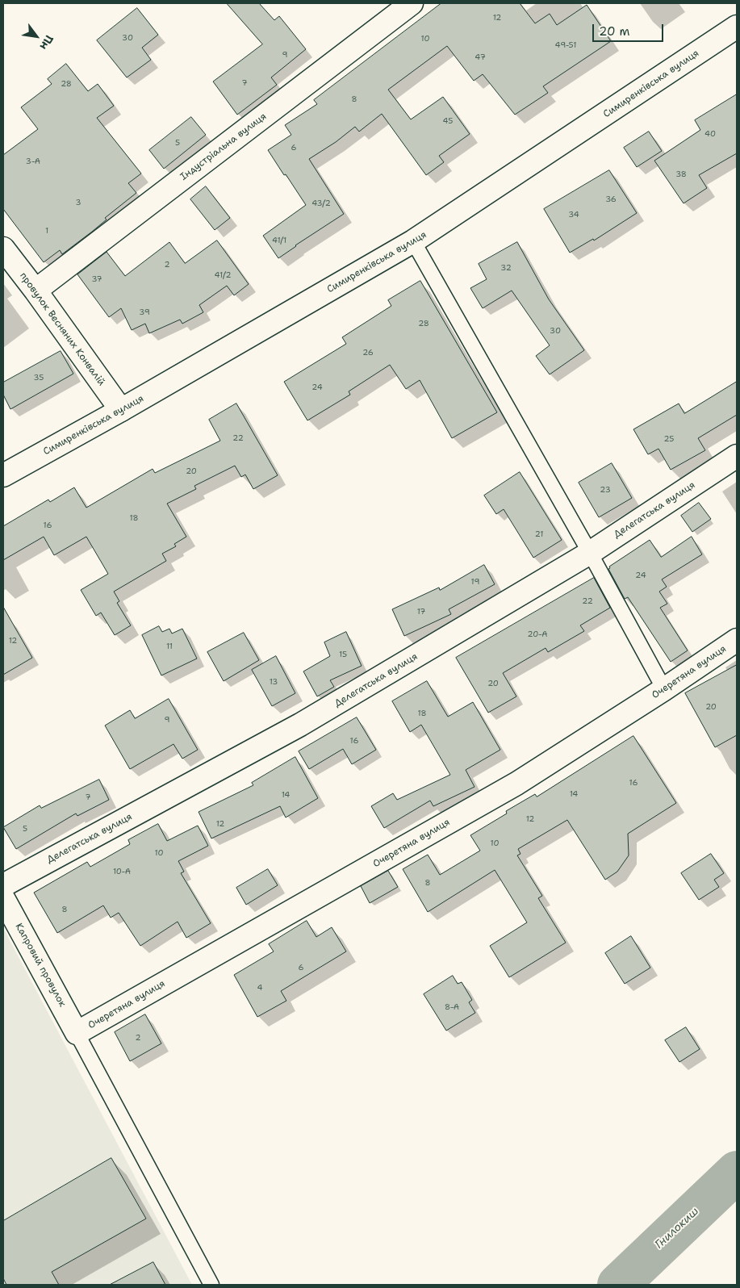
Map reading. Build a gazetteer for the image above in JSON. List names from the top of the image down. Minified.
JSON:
{"streets":{"street":["Симиренківська вулиця","Індустріальна вулиця","провулок Весняних Конвалій","Делегатська вулиця","Очеретяна вулиця","Капровий провулок"]},"crossings":[["Симиренківська вулиця","провулок Весняних Конвалій"],["Індустріальна вулиця","провулок Весняних Конвалій"],["Очеретяна вулиця","Капровий провулок"]],"water":["Гнилокиш"],"house_numbers":["12","30","10","49-51","9","47","7","28","8","45","40","5","6","3-А","38","36","3","43/2","34","1","41/1","2","32","41/2","37","39","28","30","26","35","24","22","25","20","23","18","16","21","24","19","22","17","20-А","12","11","15","13","20","20","18","9","16","16","14","14","7","12","12","5","10","10","10-А","8","8","6","4","8-А","2"],"scale_bar":"20 m","north":"bottom right"}
